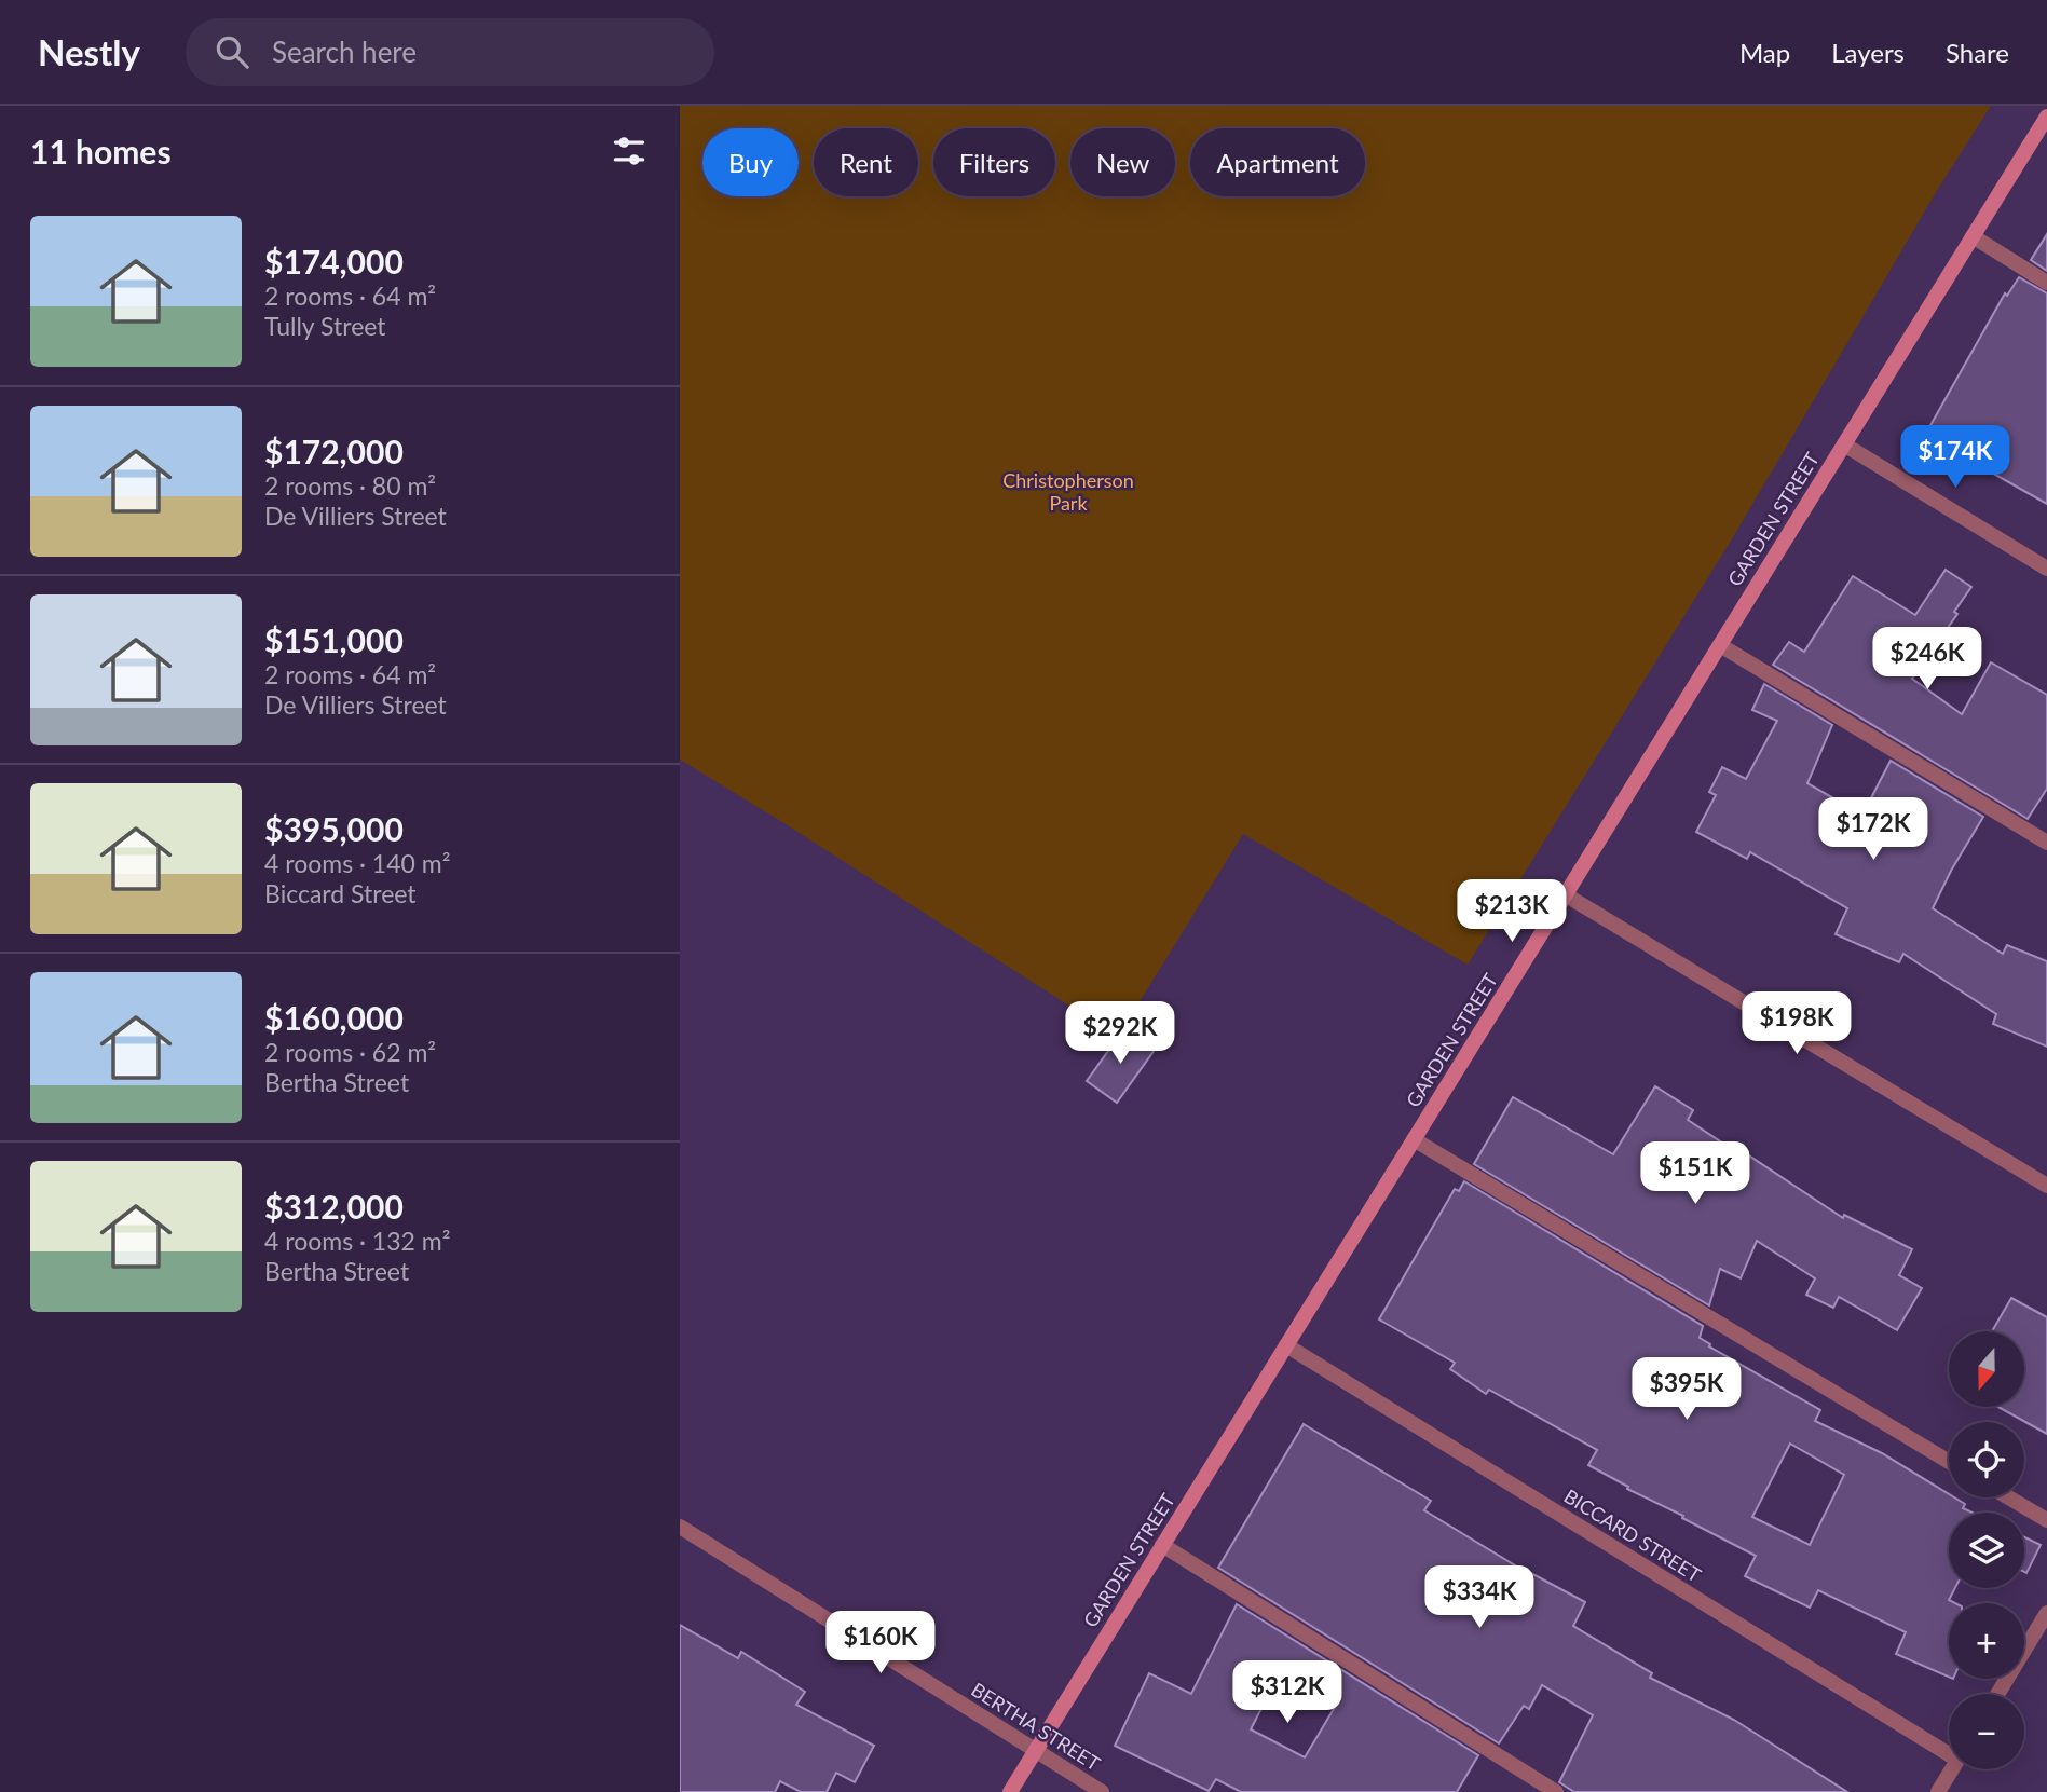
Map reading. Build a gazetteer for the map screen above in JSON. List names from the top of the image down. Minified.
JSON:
{"streets":{"street":["GARDEN STREET","BICCARD STREET","BERTHA STREET"]},"crossings":[["GARDEN STREET","BICCARD STREET"],["GARDEN STREET","BERTHA STREET"]],"parks":["Christopherson Park"],"north":"bottom","page":{"header":"Nestly","search":"Search here","nav":["Map","Layers","Share"],"heading":"11 homes","chip":["Buy","Rent","Filters","New","Apartment"],"list":[{"name":"$174,000","note":"2 rooms · 64 m² · Tully Street"},{"name":"$172,000","note":"2 rooms · 80 m² · De Villiers Street"},{"name":"$151,000","note":"2 rooms · 64 m² · De Villiers Street"},{"name":"$395,000","note":"4 rooms · 140 m² · Biccard Street"},{"name":"$160,000","note":"2 rooms · 62 m² · Bertha Street"},{"name":"$312,000","note":"4 rooms · 132 m² · Bertha Street"}],"price":["$174K","$246K","$172K","$213K","$198K","$292K","$151K","$395K","$334K","$160K","$312K"],"map_buttons":["+","−"]}}
